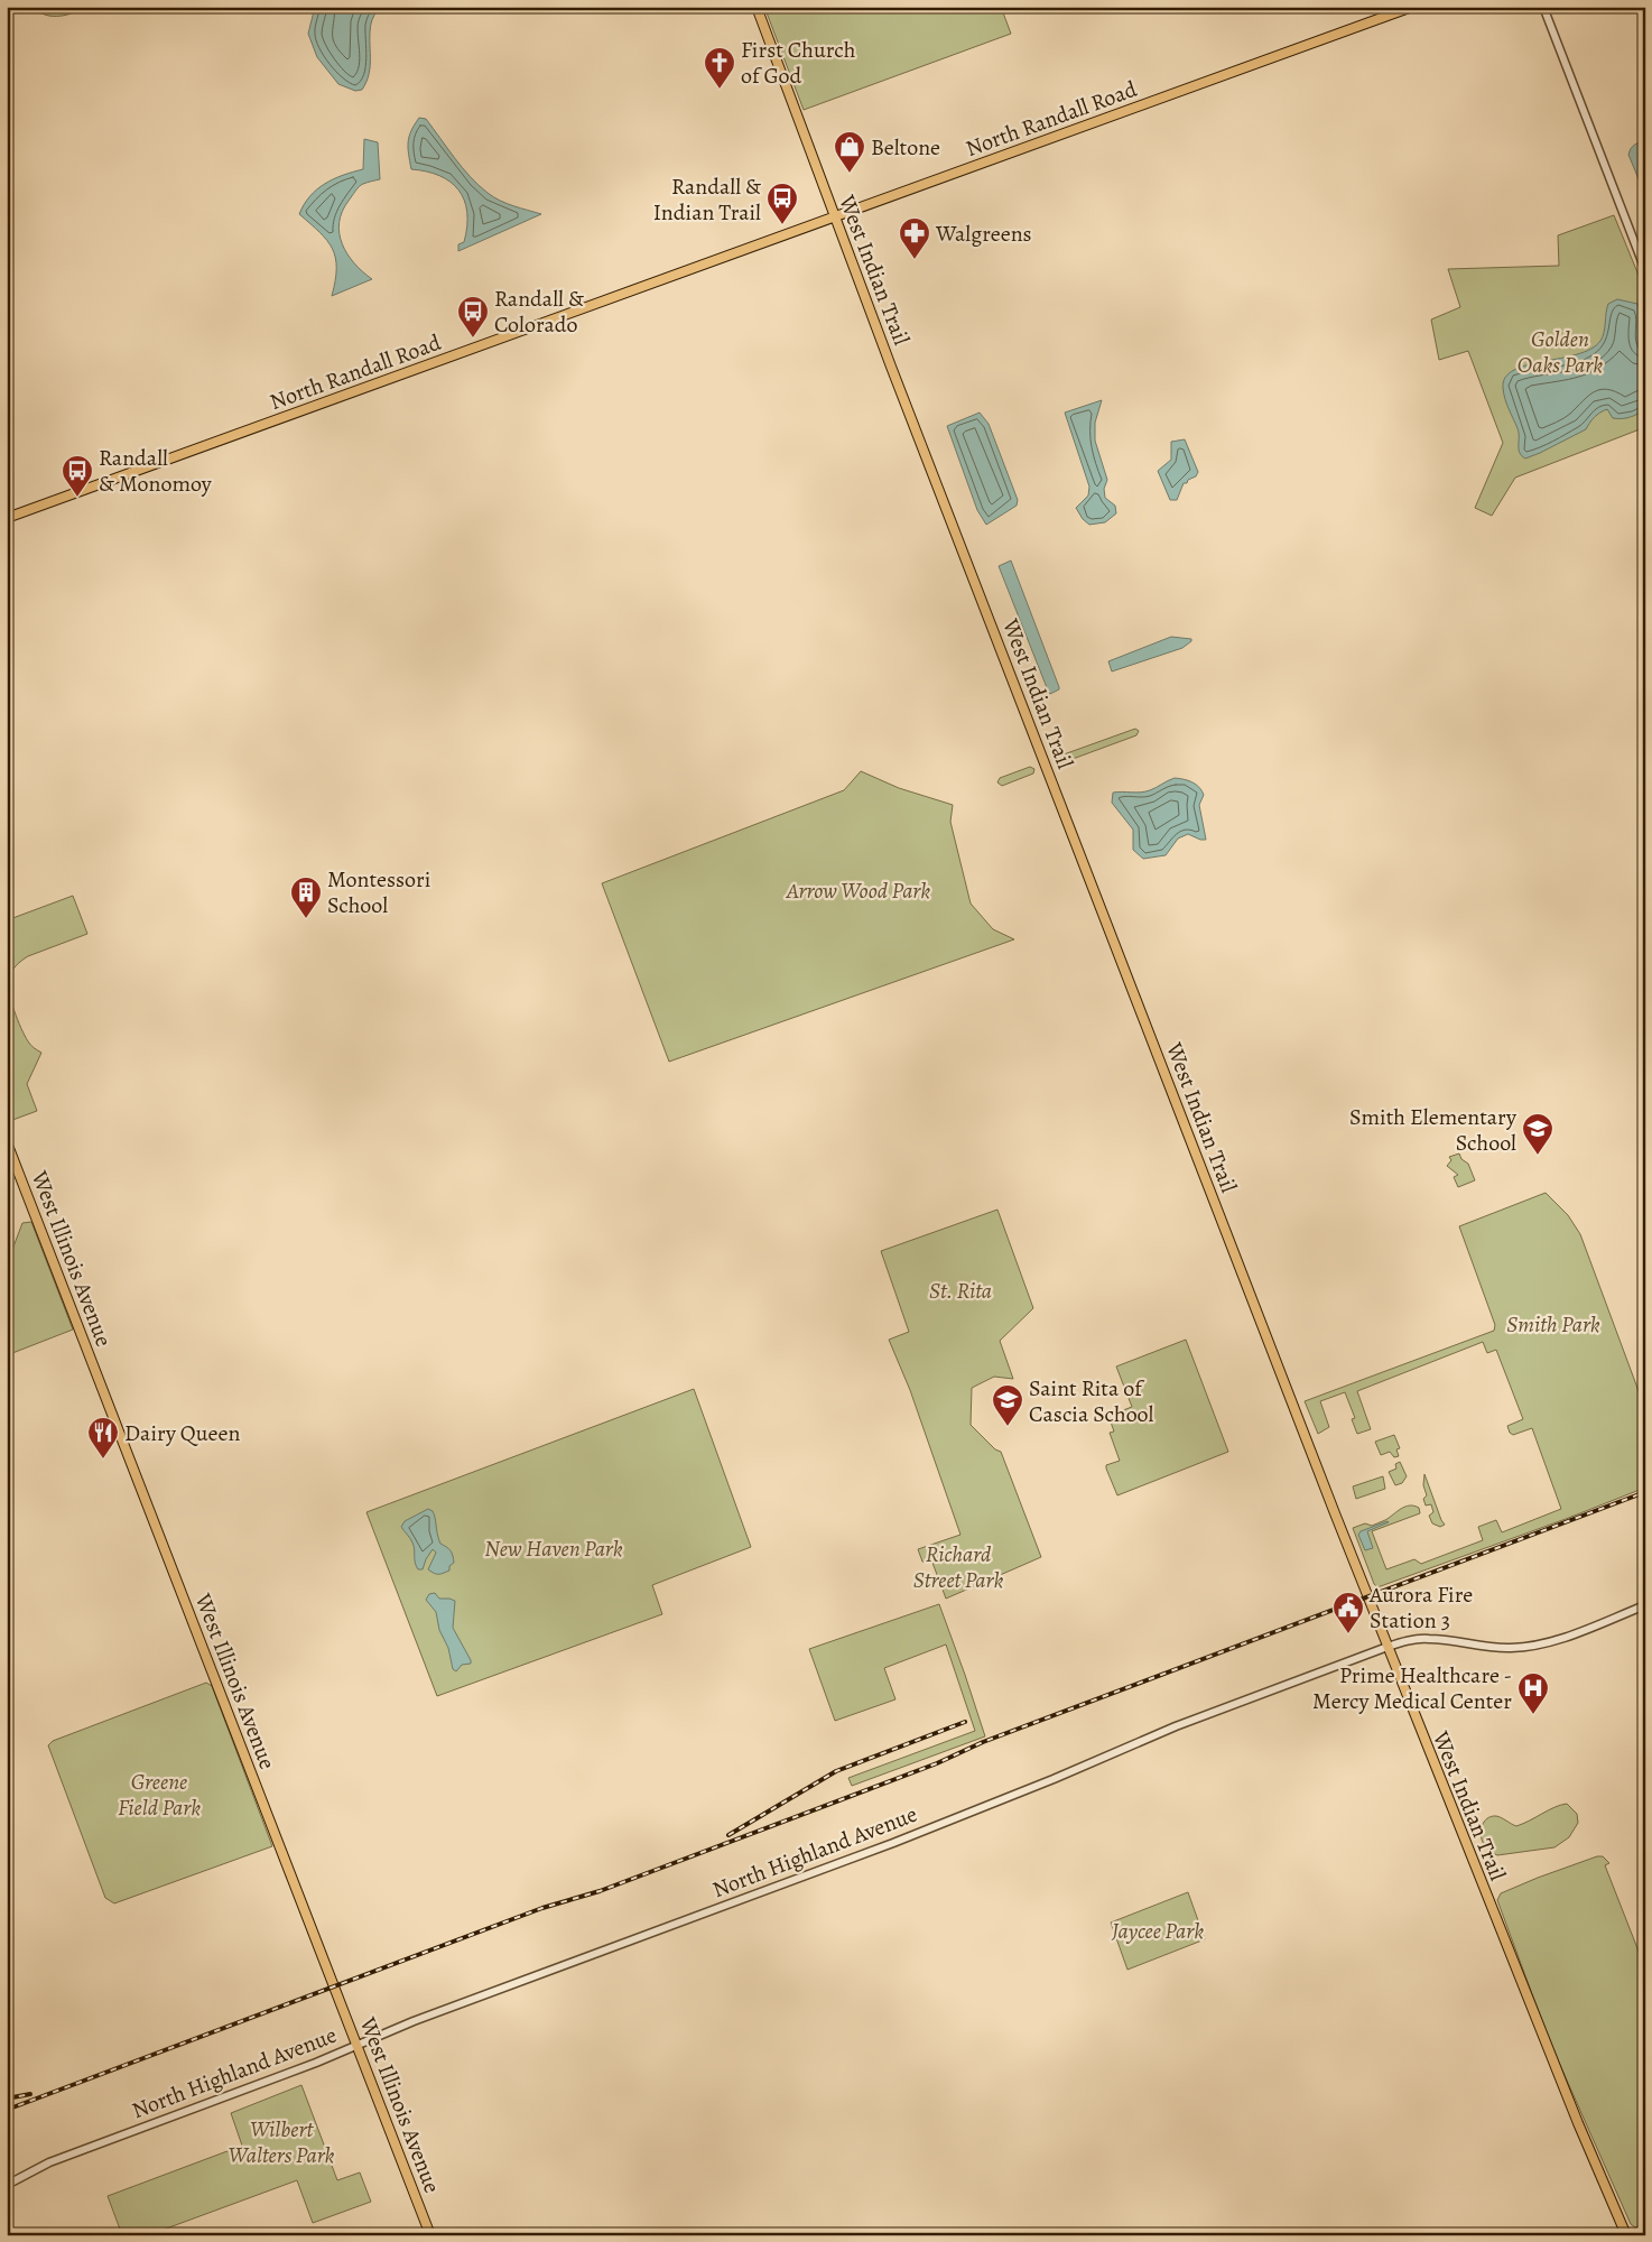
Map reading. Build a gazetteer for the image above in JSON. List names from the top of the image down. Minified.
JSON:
{"streets":{"main road":["North Randall Road","West Indian Trail","West Illinois Avenue"],"street":["North Highland Avenue"]},"crossings":[["North Randall Road","West Indian Trail"],["West Indian Trail","North Highland Avenue"],["West Illinois Avenue","North Highland Avenue"]],"parks":["Golden Oaks Park","Arrow Wood Park","St. Rita","Smith Park","New Haven Park","Richard Street Park","Greene Field Park","Jaycee Park","Wilbert Walters Park"],"places":{"church":["First Church of God"],"shop":["Beltone"],"bus stop":["Randall & Indian Trail","Randall & Colorado","Randall & Monomoy"],"pharmacy":["Walgreens"],"building":["Montessori School"],"school or university":["Smith Elementary School","Saint Rita of Cascia School"],"restaurant":["Dairy Queen"],"public building":["Aurora Fire Station 3"],"hospital":["Prime Healthcare - Mercy Medical Center"]}}
